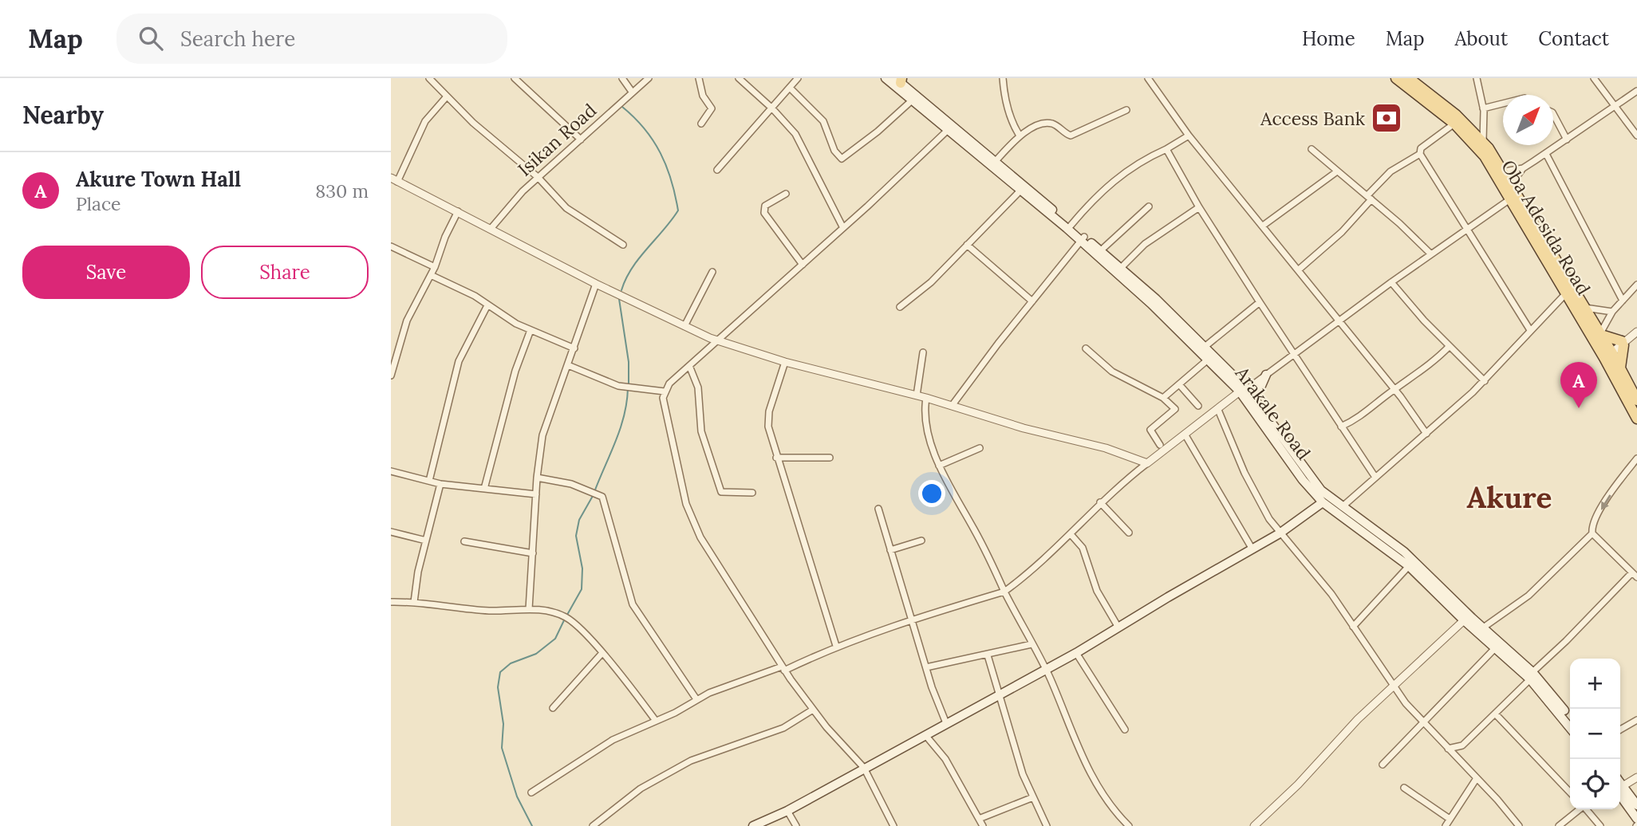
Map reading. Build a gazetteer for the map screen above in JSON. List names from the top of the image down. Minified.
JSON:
{"streets":{"main road":["Oba Adesida Road","Arakale Road"],"street":["Isikan Road"]},"districts":["Akure"],"places":{"bank":["Access Bank"]},"north":"top right","page":{"header":"Map","search":"Search here","nav":["Home","Map","About","Contact"],"heading":"Nearby","list":[{"mark":"A","name":"Akure Town Hall","note":"Place","value":"830 m"}],"buttons":["Save","Share"],"pins":"A","map_buttons":["+","−"]}}
